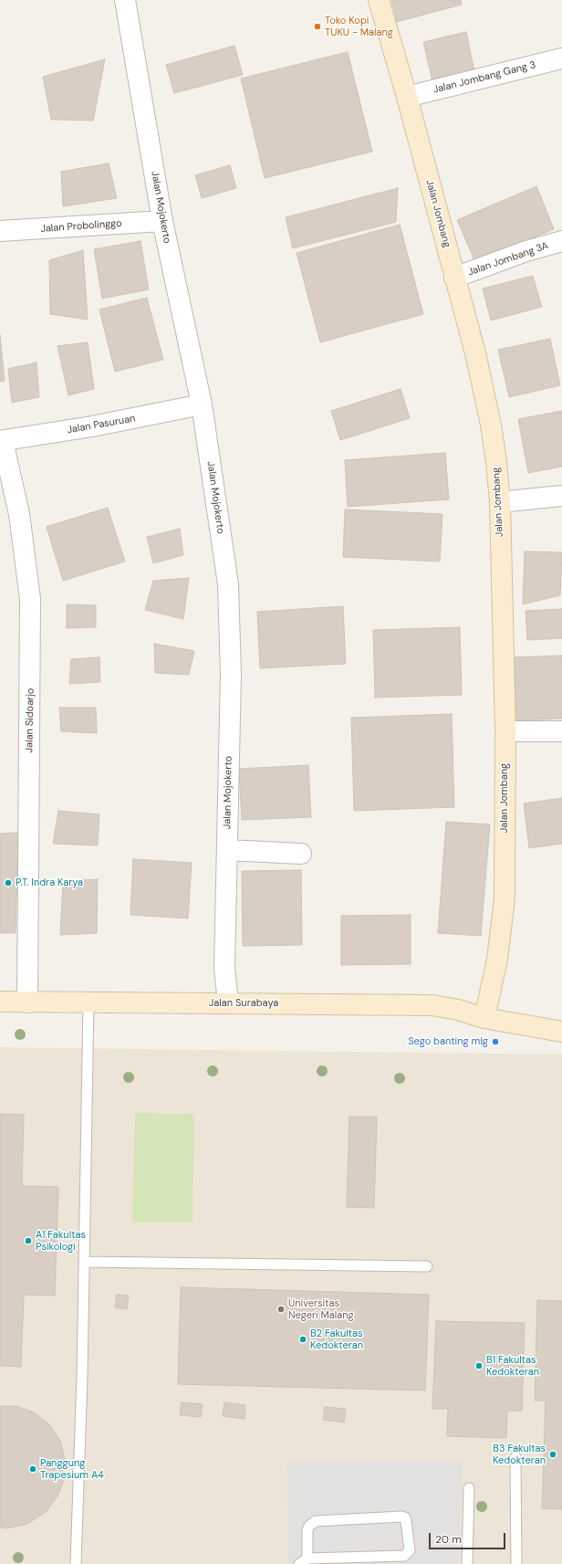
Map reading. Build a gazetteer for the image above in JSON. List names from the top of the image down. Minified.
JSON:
{"streets":{"main road":["Jalan Jombang","Jalan Surabaya"],"street":["Jalan Jombang Gang 3","Jalan Mojokerto","Jalan Probolinggo","Jalan Jombang 3A","Jalan Pasuruan","Jalan Sidoarjo"]},"crossings":[["Jalan Jombang Gang 3","Jalan Jombang"],["Jalan Mojokerto","Jalan Probolinggo"],["Jalan Mojokerto","Jalan Pasuruan"],["Jalan Mojokerto","Jalan Surabaya"],["Jalan Jombang","Jalan Jombang 3A"],["Jalan Jombang","Jalan Surabaya"],["Jalan Pasuruan","Jalan Sidoarjo"],["Jalan Sidoarjo","Jalan Surabaya"]],"places":["Toko Kopi TUKU - Malang","P.T. Indra Karya","Sego banting mlg","A1 Fakultas Psikologi","Universitas Negeri Malang","B2 Fakultas Kedokteran","B1 Fakultas Kedokteran","B3 Fakultas Kedokteran","Panggung Trapesium A4"],"scale_bar":"20 m"}
